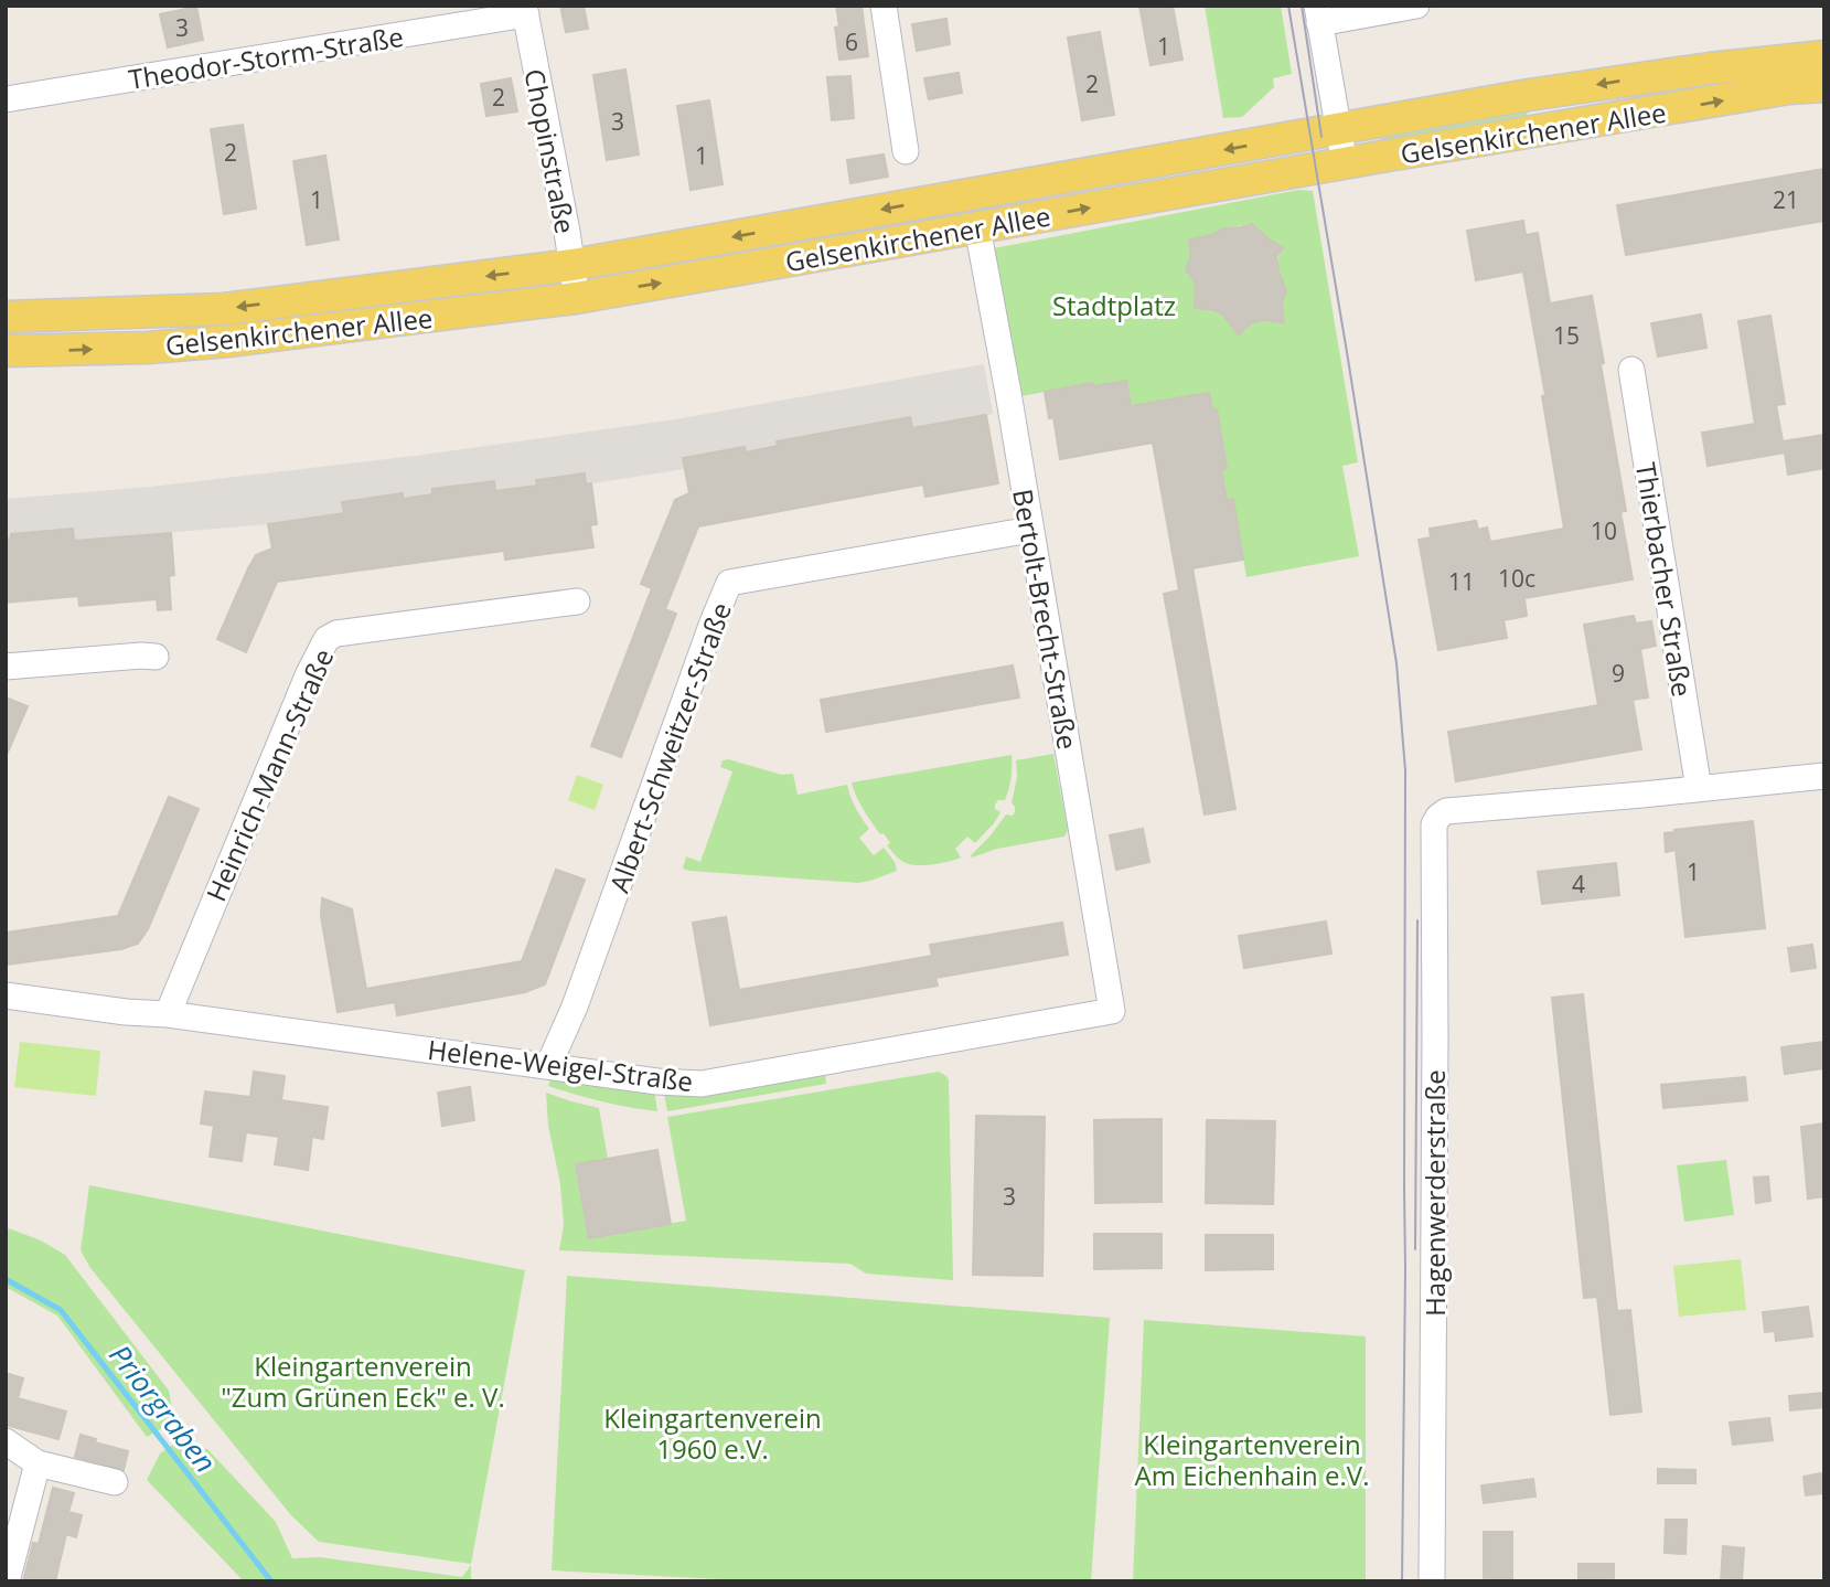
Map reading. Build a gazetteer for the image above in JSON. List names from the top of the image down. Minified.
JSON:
{"streets":{"main road":["Gelsenkirchener Allee"],"street":["Theodor-Storm-Straße","Chopinstraße","Thierbacher Straße","Bertolt-Brecht-Straße","Albert-Schweitzer-Straße","Heinrich-Mann-Straße","Helene-Weigel-Straße","Hagenwerderstraße"]},"crossings":[["Theodor-Storm-Straße","Chopinstraße"],["Gelsenkirchener Allee","Chopinstraße"],["Gelsenkirchener Allee","Bertolt-Brecht-Straße"],["Thierbacher Straße","Hagenwerderstraße"],["Bertolt-Brecht-Straße","Albert-Schweitzer-Straße"],["Bertolt-Brecht-Straße","Helene-Weigel-Straße"],["Albert-Schweitzer-Straße","Helene-Weigel-Straße"],["Heinrich-Mann-Straße","Helene-Weigel-Straße"]],"water":["Priorgraben"],"parks":["Stadtplatz","Kleingartenverein \"Zum Grünen Eck\" e. V.","Kleingartenverein 1960 e.V.","Kleingartenverein Am Eichenhain e.V."],"house_numbers":["3","6","1","2","2","3","2","1","1","21","15","10","10c","11","9","1","4","3"]}
